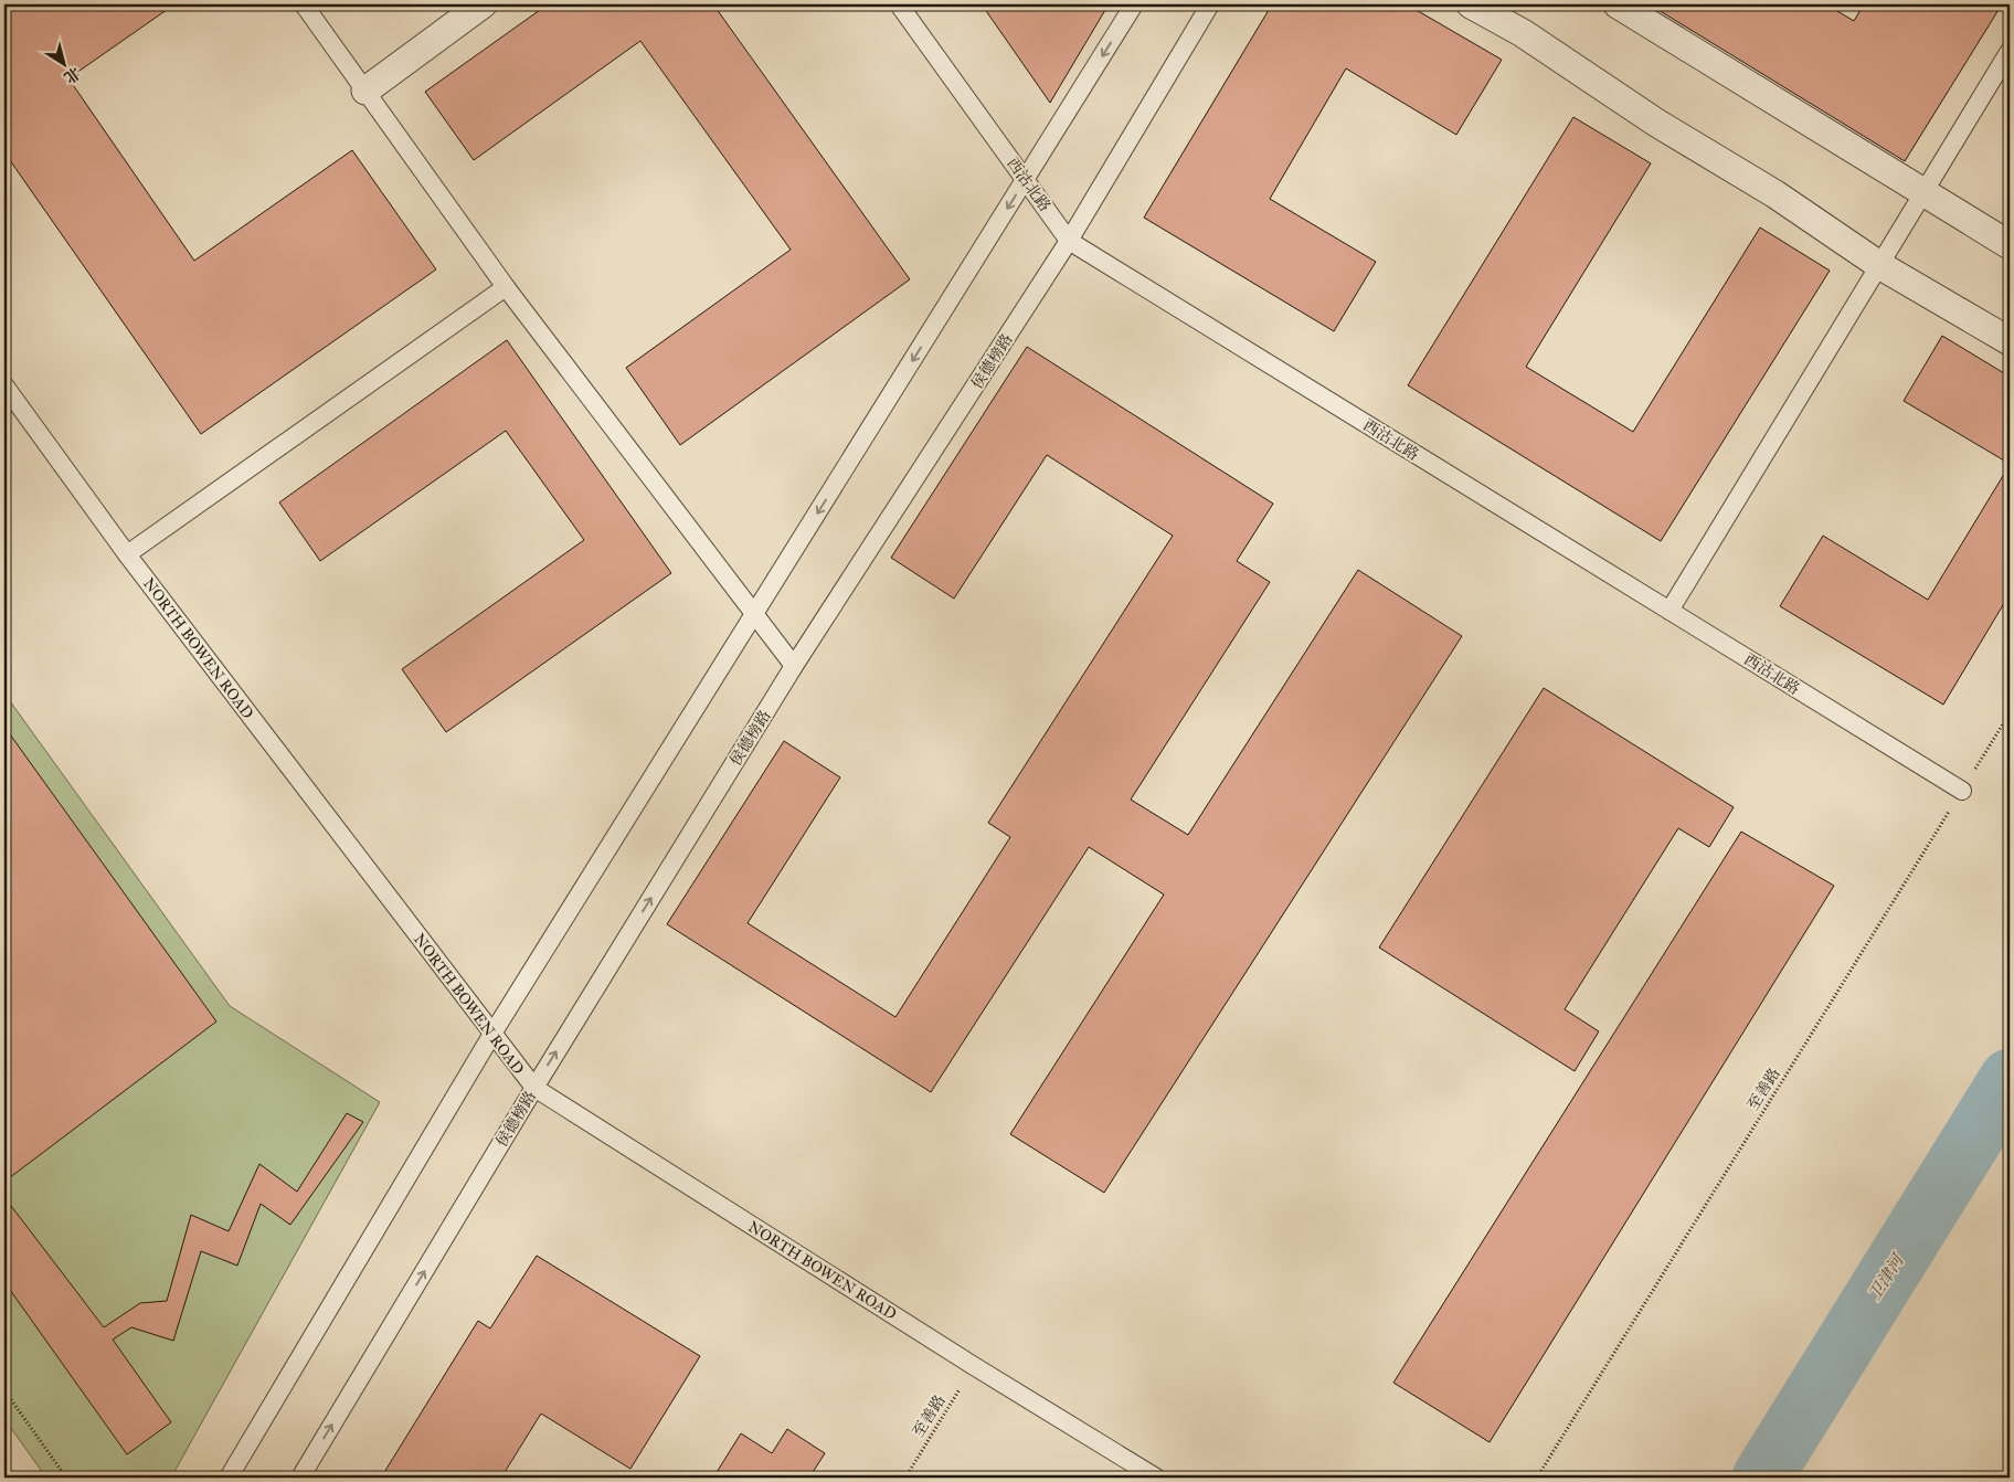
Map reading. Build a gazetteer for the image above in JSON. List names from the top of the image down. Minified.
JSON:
{"streets":{"lane":["西沽北路","侯德榜路","NORTH BOWEN ROAD"],"path":["至善路"]},"crossings":[["西沽北路","侯德榜路"],["西沽北路","至善路"],["侯德榜路","NORTH BOWEN ROAD"],["NORTH BOWEN ROAD","至善路"]],"water":["卫津河"],"north":"bottom right"}
